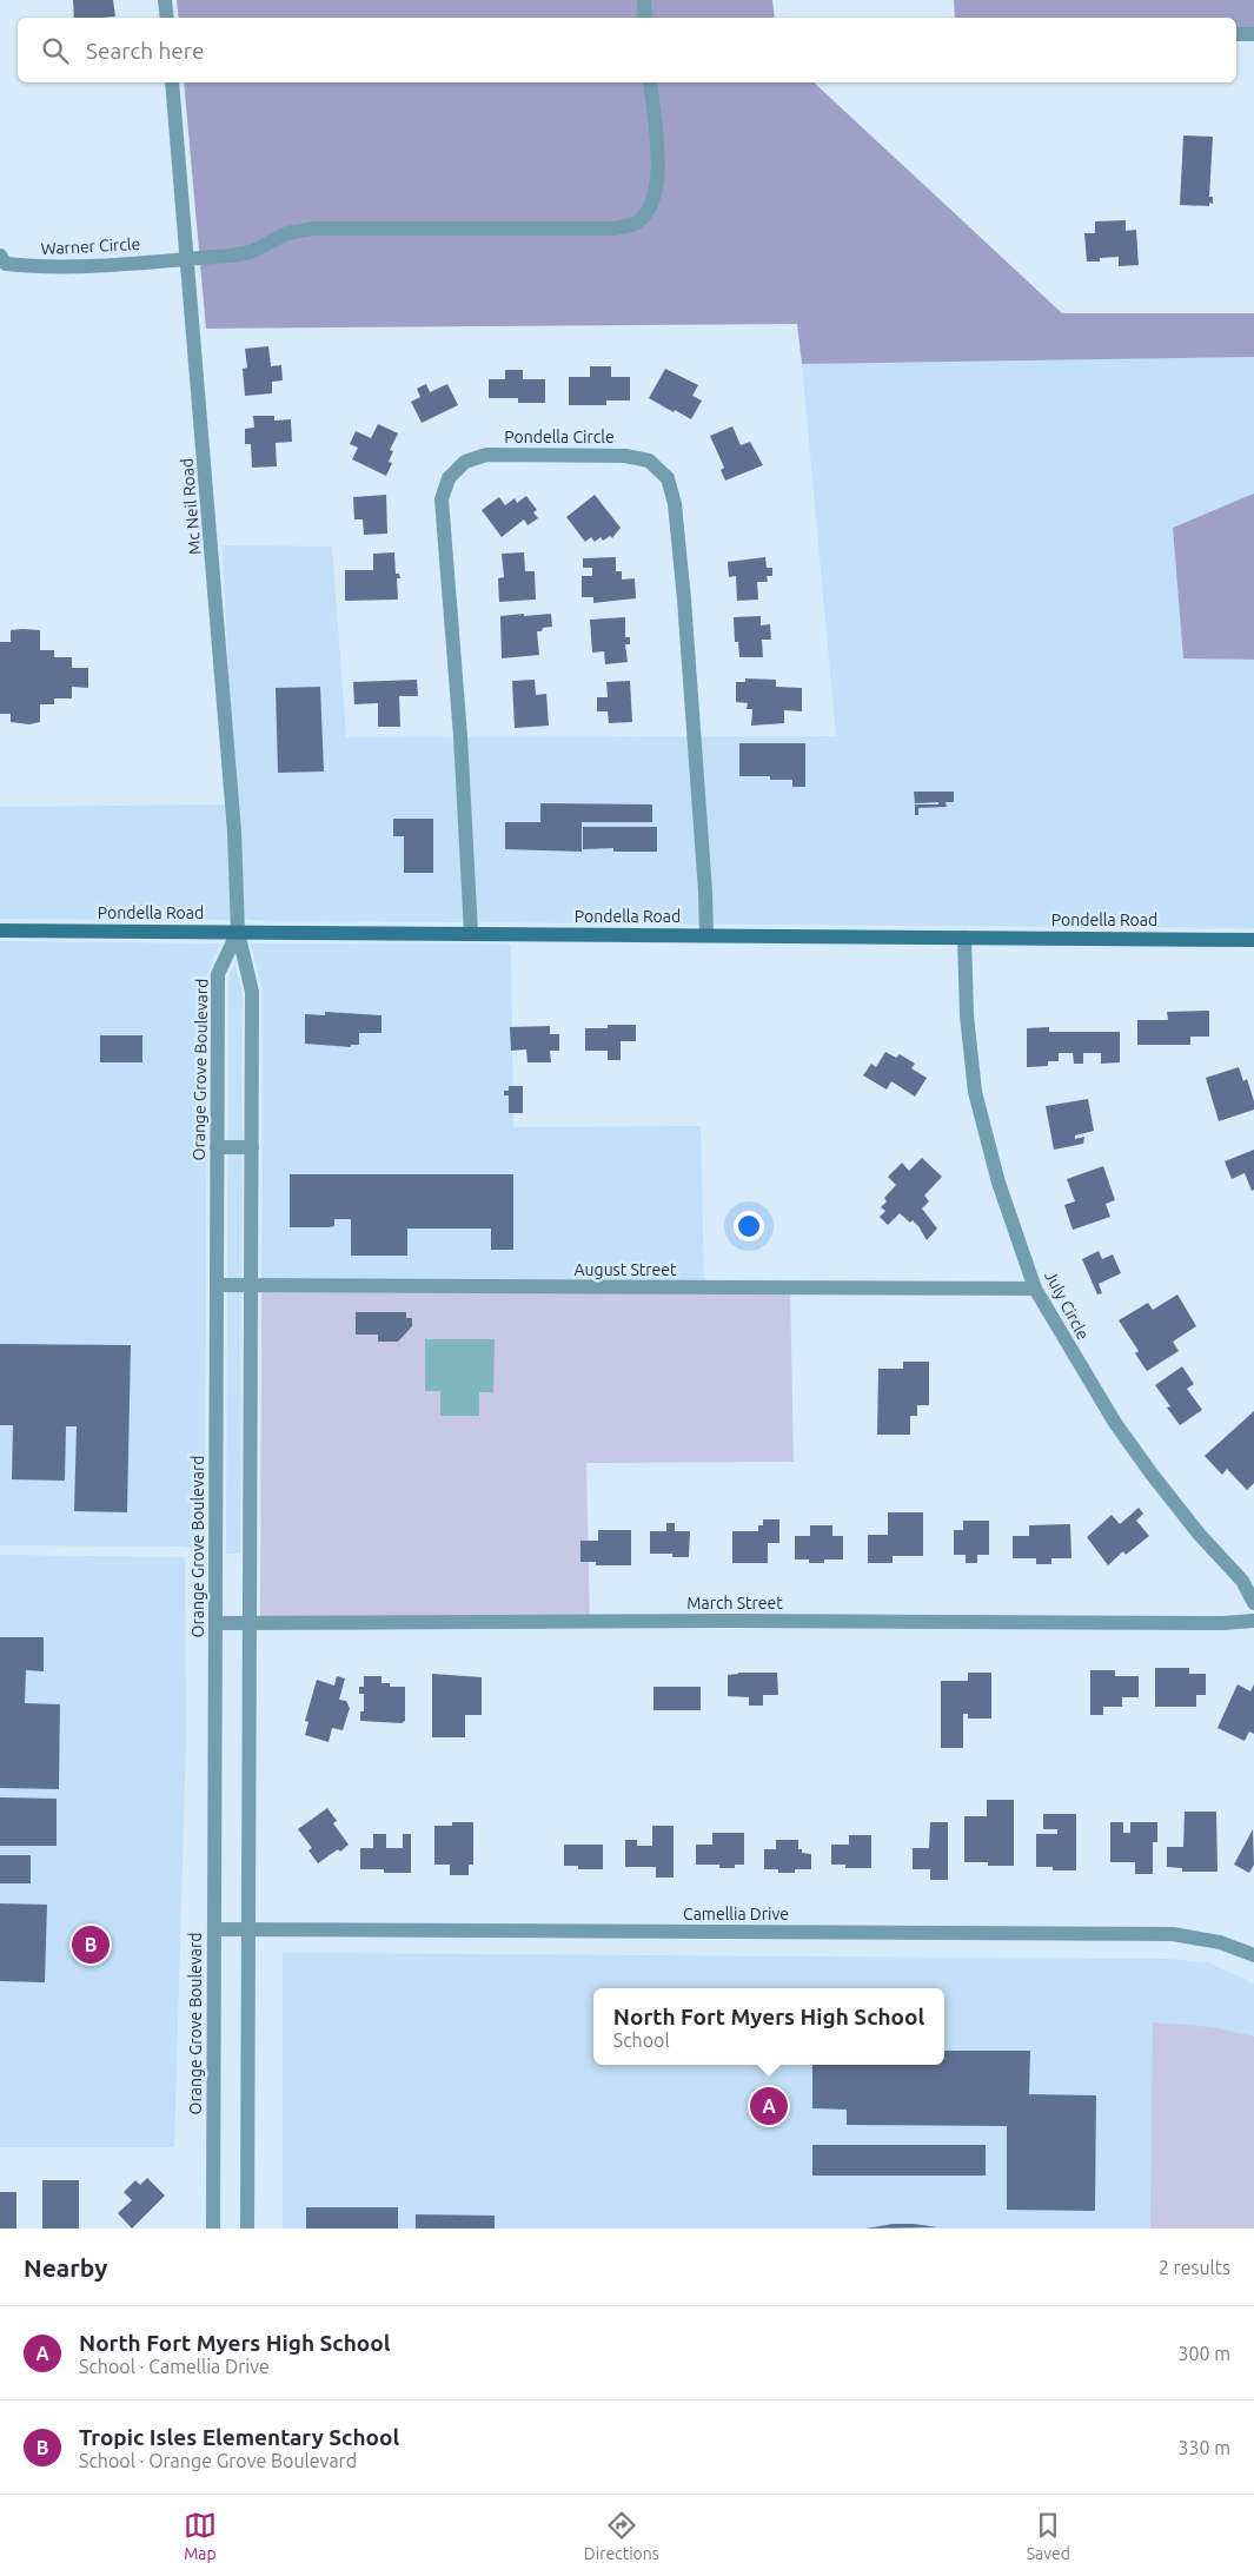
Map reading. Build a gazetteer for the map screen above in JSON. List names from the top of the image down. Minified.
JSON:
{"streets":{"main road":["Pondella Road"],"street":["Warner Circle","Pondella Circle","Mc Neil Road","Orange Grove Boulevard","August Street","July Circle","March Street","Camellia Drive"]},"crossings":[["Warner Circle","Mc Neil Road"],["Pondella Circle","Pondella Road"],["Mc Neil Road","Pondella Road"],["Mc Neil Road","Orange Grove Boulevard"],["Pondella Road","Orange Grove Boulevard"],["Pondella Road","July Circle"],["Orange Grove Boulevard","August Street"],["Orange Grove Boulevard","March Street"],["Orange Grove Boulevard","Camellia Drive"],["August Street","July Circle"]],"page":{"search":"Search here","pins":["B","A"],"popup":["North Fort Myers High School","School"],"heading":["Nearby","2 results"],"list":[{"mark":"A","name":"North Fort Myers High School","note":"School · Camellia Drive","value":"300 m"},{"mark":"B","name":"Tropic Isles Elementary School","note":"School · Orange Grove Boulevard","value":"330 m"}],"nav":["Map","Directions","Saved"]}}
